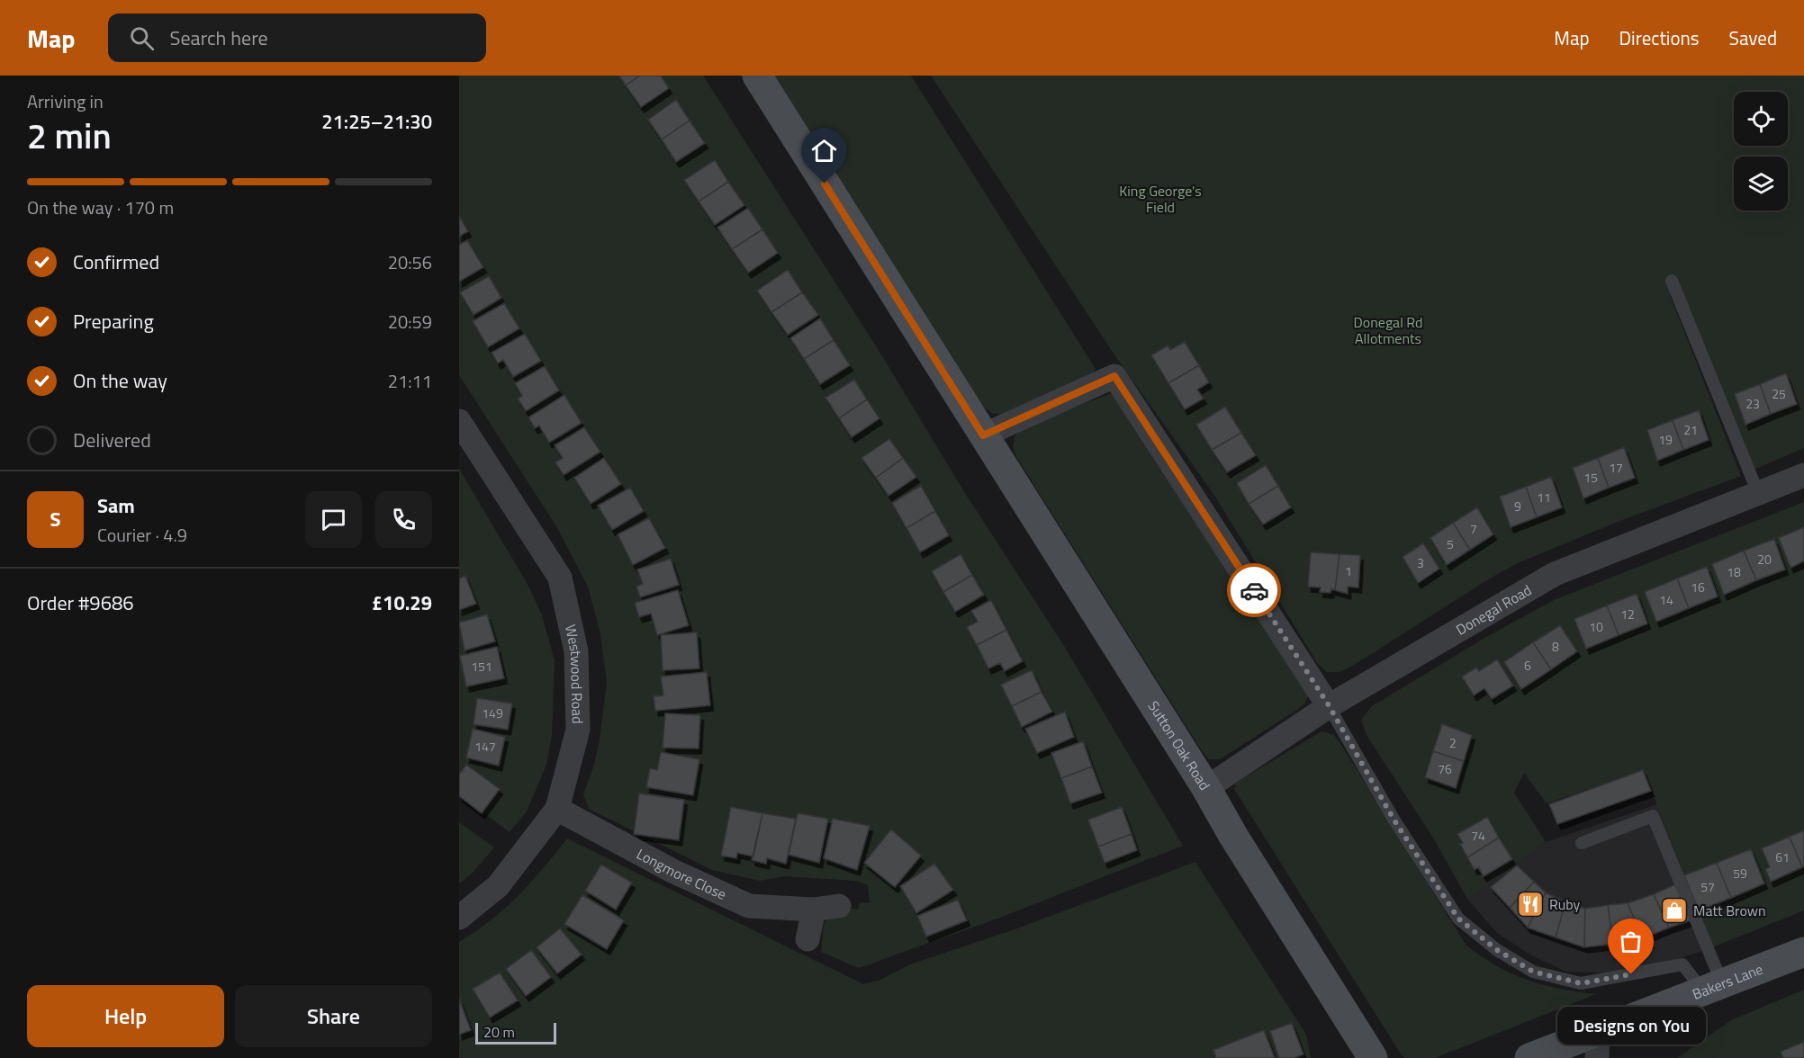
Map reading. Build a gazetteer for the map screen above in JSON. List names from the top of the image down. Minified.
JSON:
{"streets":{"main road":["Sutton Oak Road","Bakers Lane"],"street":["Donegal Road","Westwood Road","Longmore Close"]},"crossings":[["Donegal Road","Sutton Oak Road"],["Westwood Road","Longmore Close"]],"parks":["King George's Field","Donegal Rd Allotments"],"places":{"restaurant":["Ruby"],"shop":["Matt Brown"],"other":["Designs on You"]},"house_numbers":["25","23","21","19","17","15","11","9","7","5","20","3","1","18","16","14","12","10","8","6","151","149","2","147","76","74","61","59","57"],"scale_bar":"20 m","page":{"header":"Map","search":"Search here","nav":["Map","Directions","Saved"],"heading":["2 min","Arriving in","21:25–21:30"],"panel":["Sam","Courier · 4.9","Order #9686","£10.29"],"bar":"On the way · 170 m","list":[["Confirmed","20:56"],["Preparing","20:59"],["On the way","21:11"],"Delivered"],"round":"S","buttons":["Help","Share"],"bubble":"Designs on You","scale":"20 m"}}
